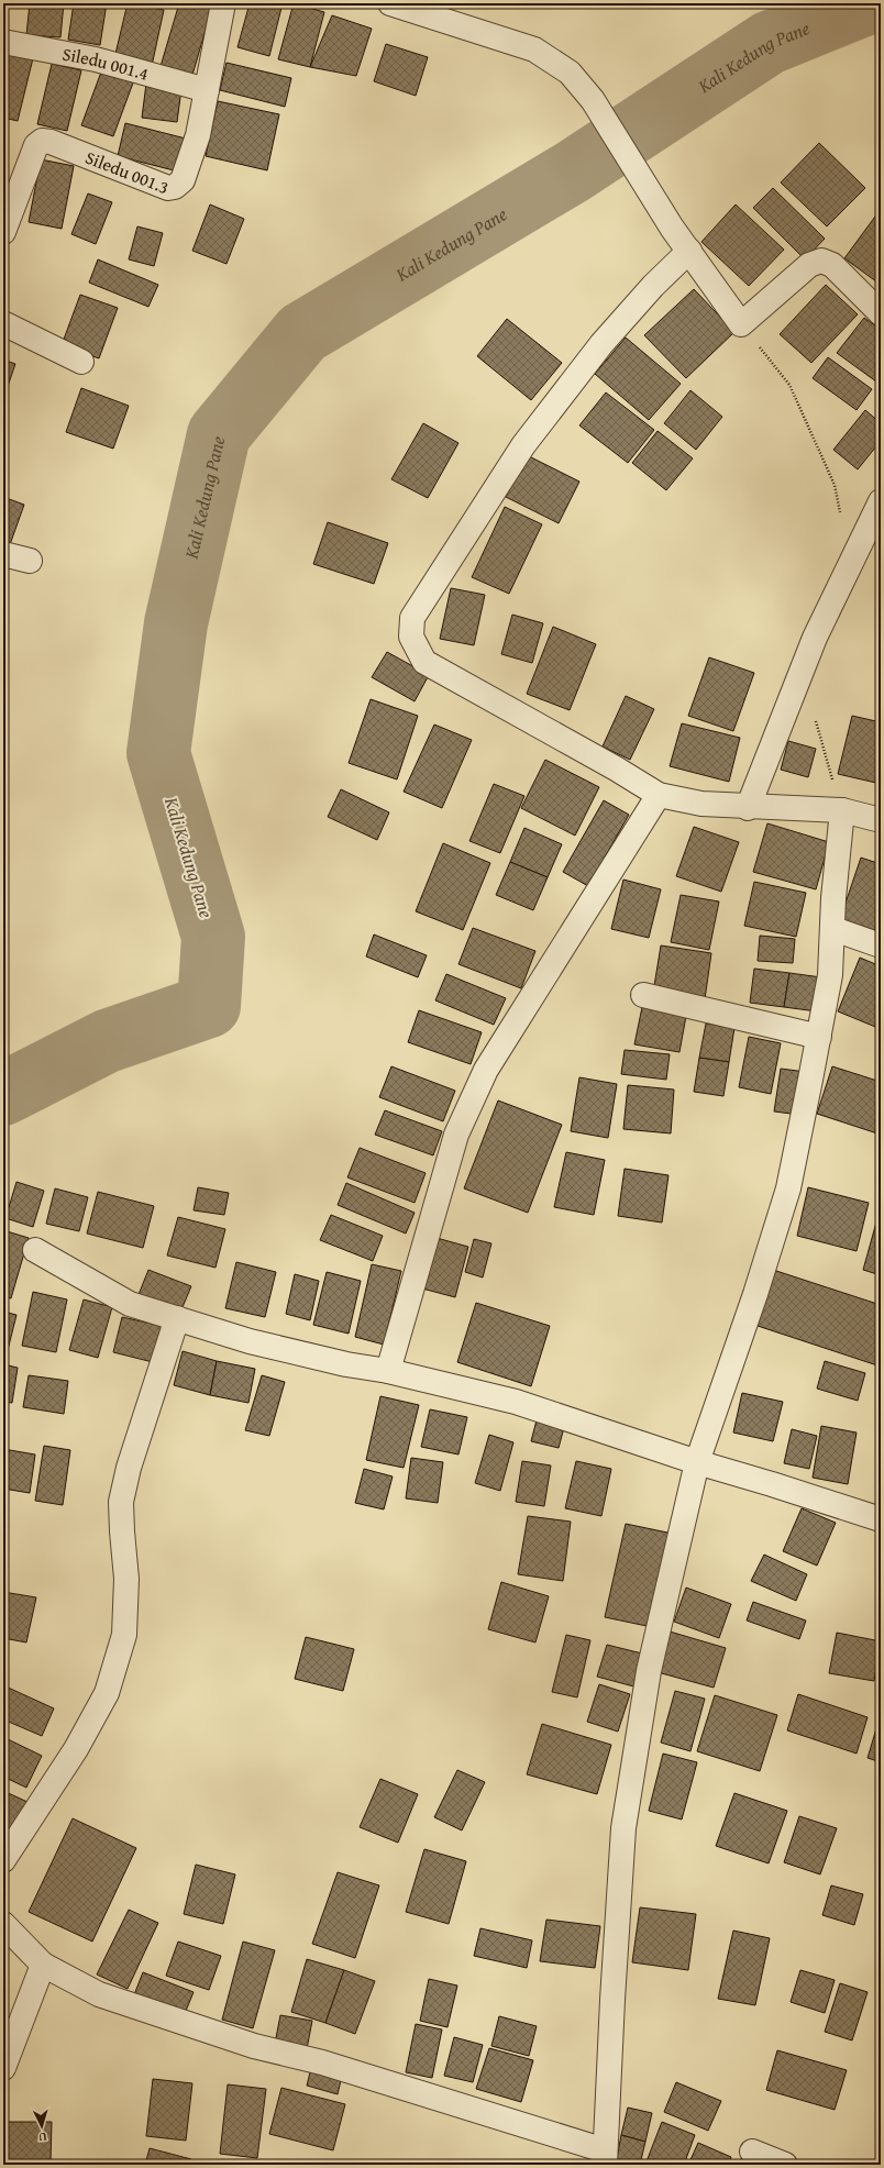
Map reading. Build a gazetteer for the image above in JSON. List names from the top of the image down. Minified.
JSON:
{"streets":{"street":["Siledu 001.4","Siledu 001.3"]},"crossings":[["Siledu 001.4","Siledu 001.3"]],"water":["Kali Kedung Pane"],"north":"bottom"}
